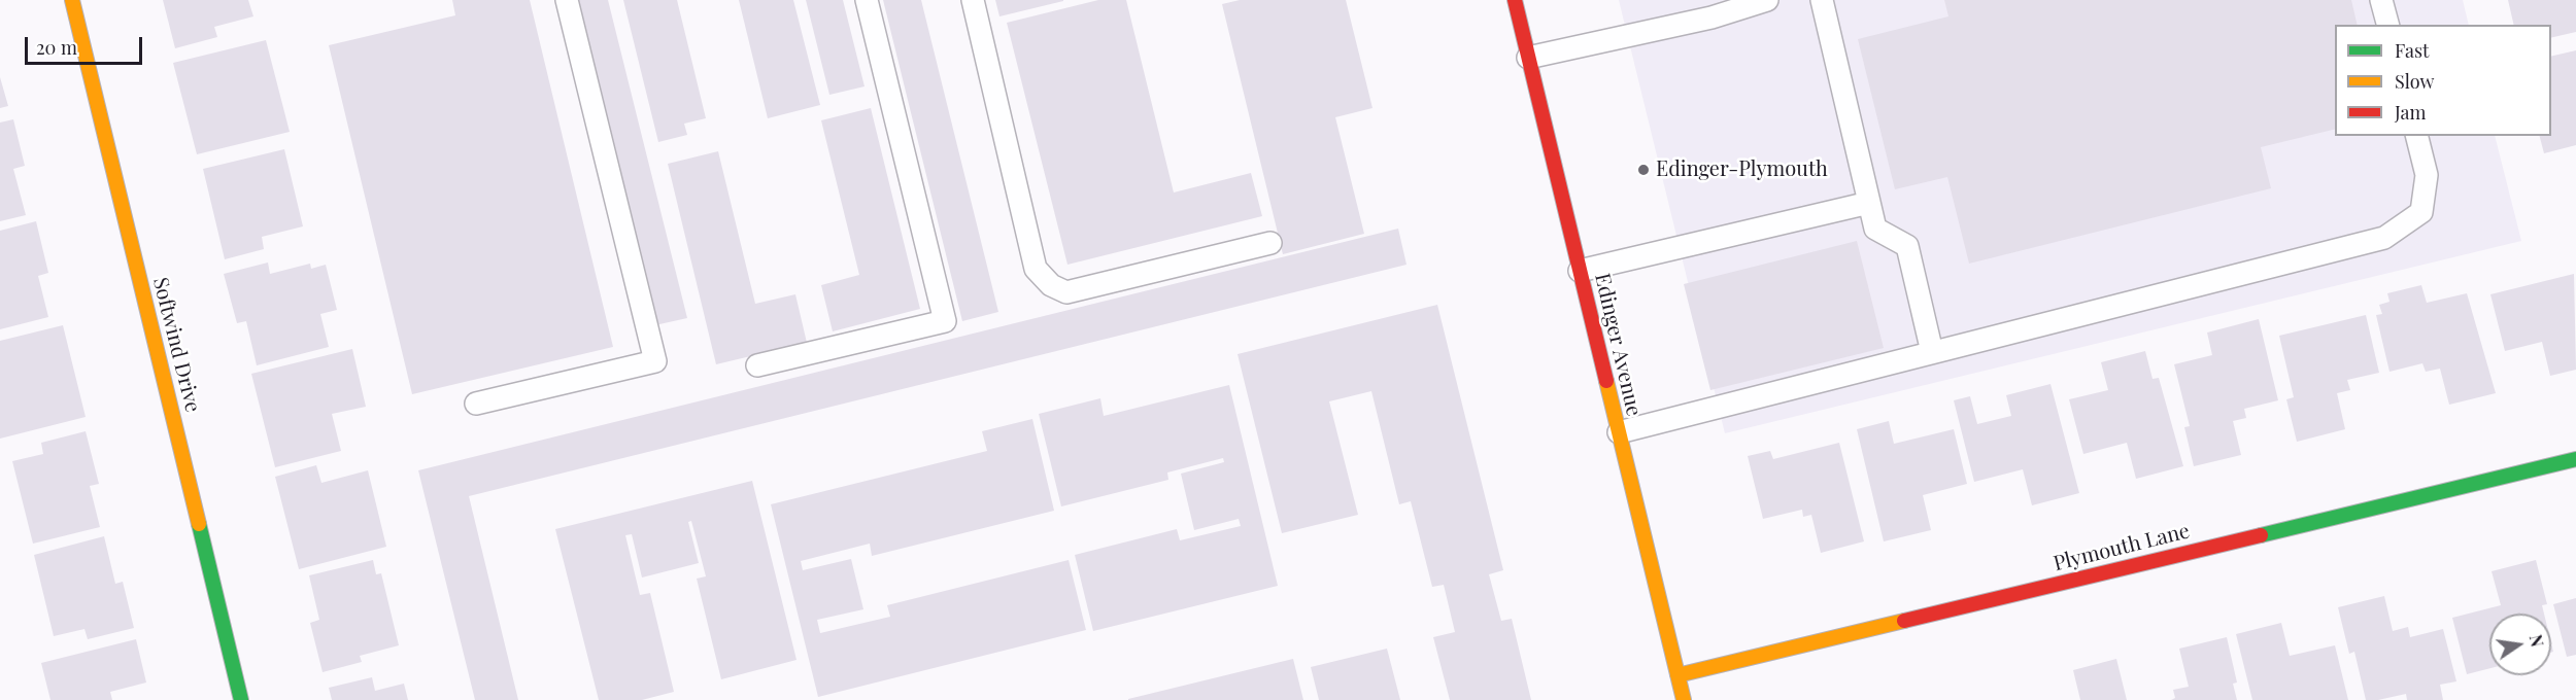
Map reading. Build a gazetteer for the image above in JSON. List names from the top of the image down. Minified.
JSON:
{"streets":{"street":["Softwind Drive","Edinger Avenue","Plymouth Lane"]},"crossings":[["Edinger Avenue","Plymouth Lane"]],"places":["Edinger-Plymouth"],"legend":["Fast","Slow","Jam"],"scale_bar":"20 m","north":"right"}
